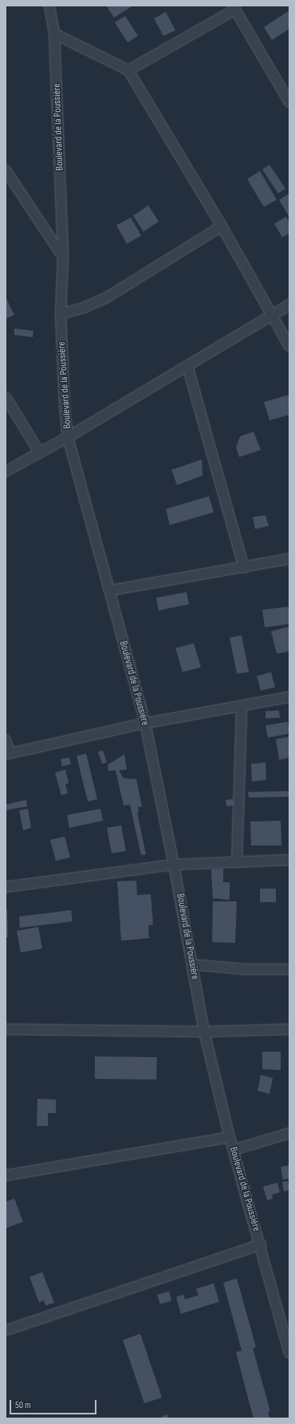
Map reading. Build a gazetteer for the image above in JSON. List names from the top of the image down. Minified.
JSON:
{"streets":{"street":["Boulevard de la Poussière"]},"scale_bar":"50 m"}
